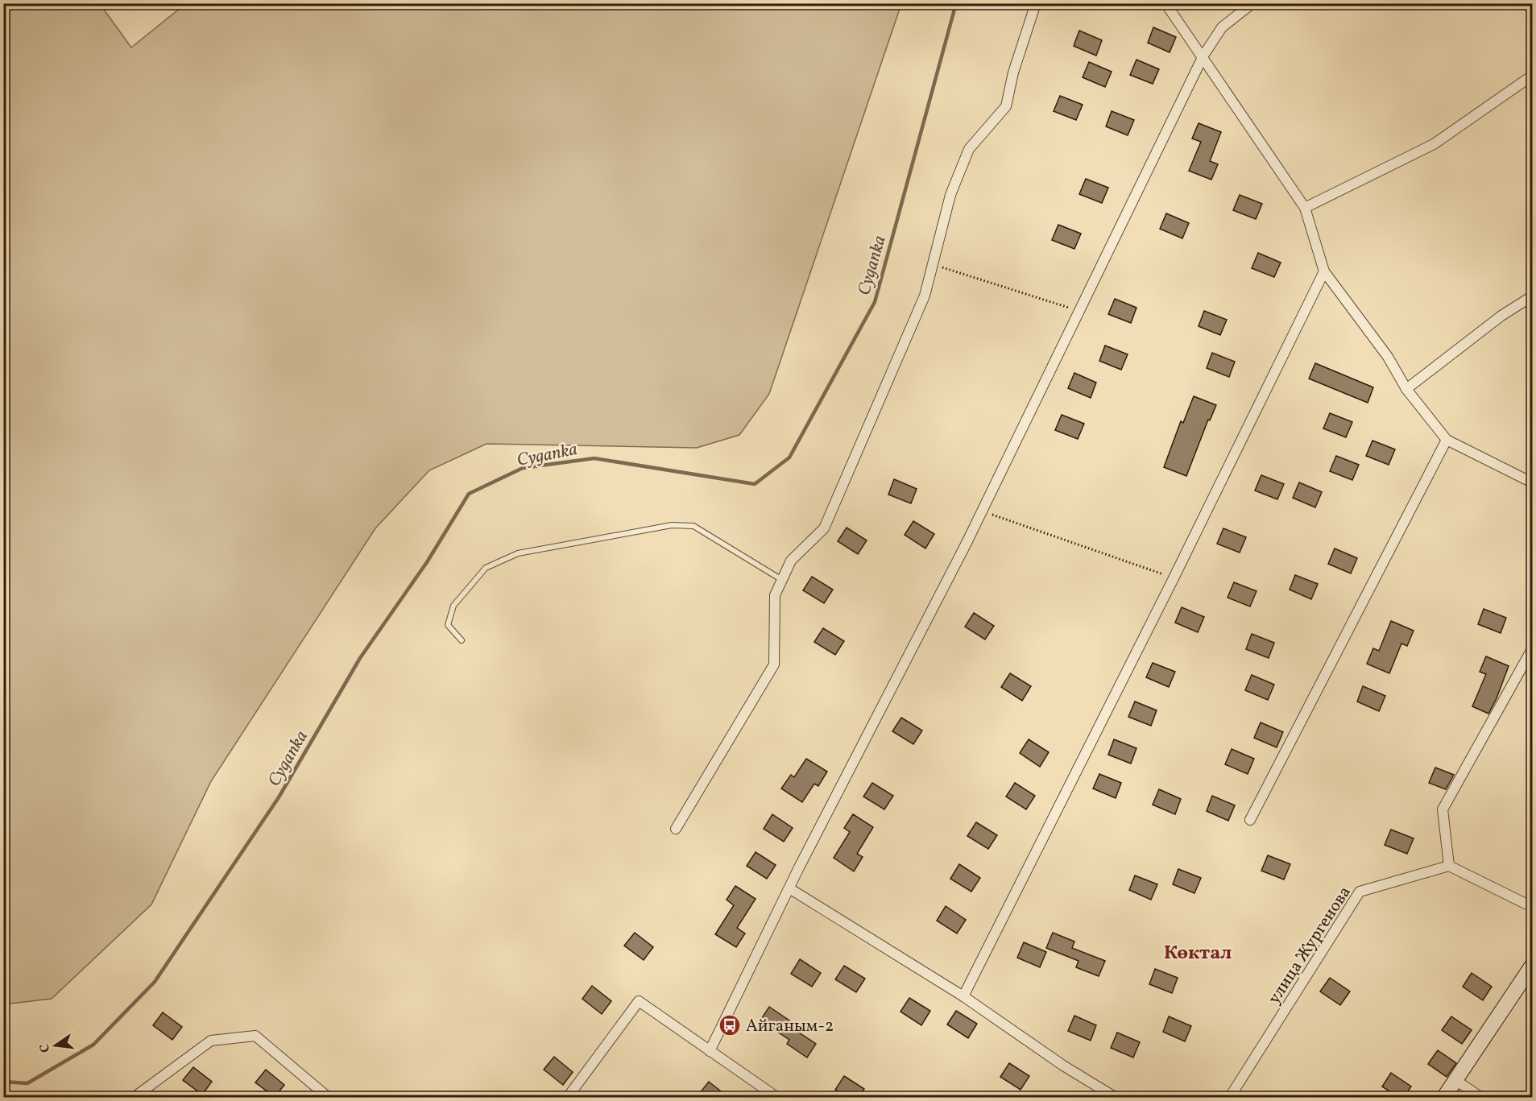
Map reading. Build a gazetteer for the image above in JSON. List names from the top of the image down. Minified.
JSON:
{"streets":{"street":["улица Жургенова"]},"districts":["Көктал"],"water":["Cyganka"],"places":{"bus stop":["Айганым-2"]},"north":"left"}
